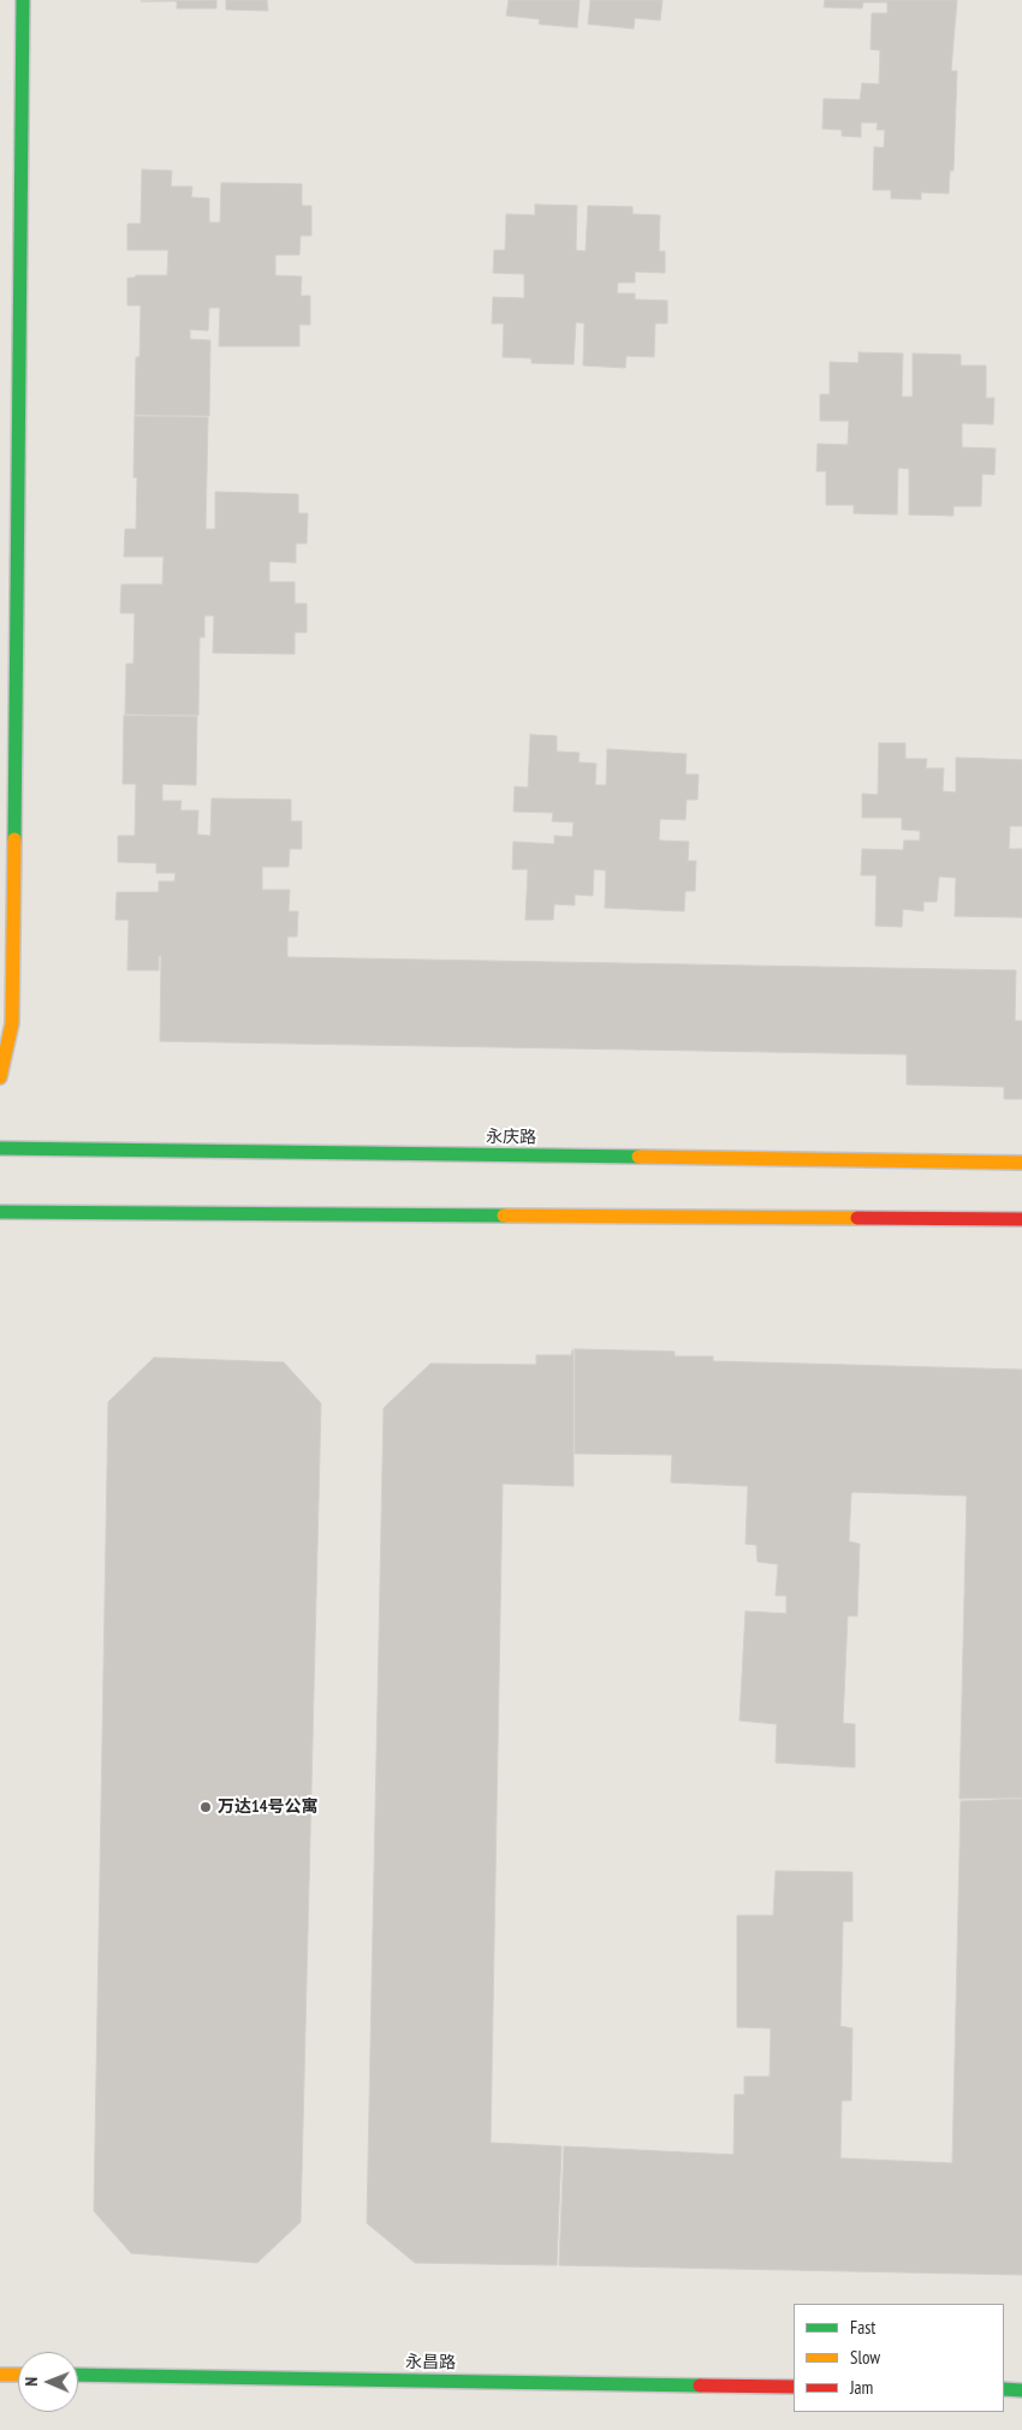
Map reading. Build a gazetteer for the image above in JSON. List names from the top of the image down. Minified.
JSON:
{"streets":{"street":["永庆路","永昌路"]},"places":["万达14号公寓"],"legend":["Fast","Slow","Jam"],"north":"left"}
